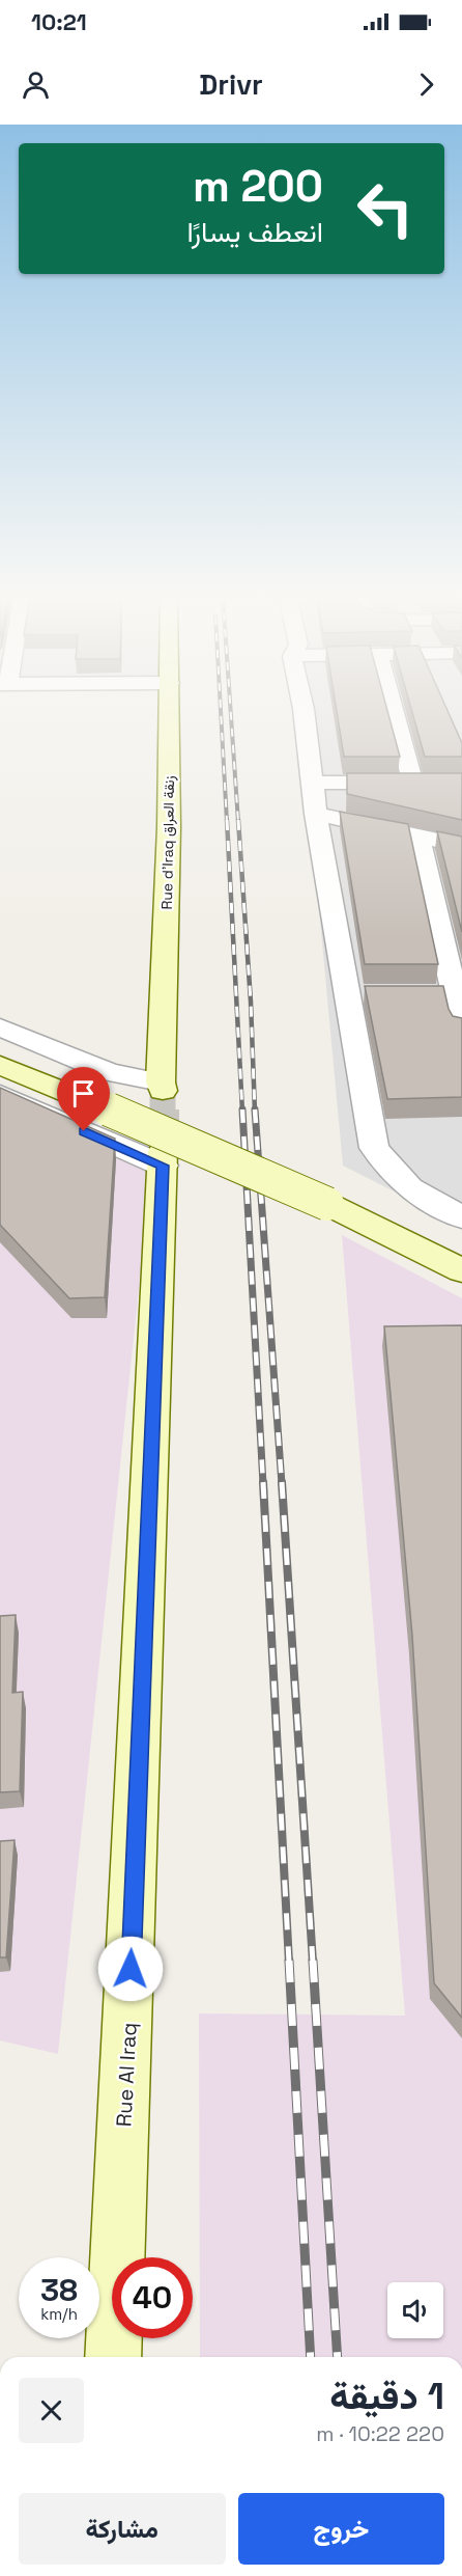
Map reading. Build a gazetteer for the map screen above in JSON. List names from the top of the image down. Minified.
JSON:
{"streets":{"street":["Rue d'Iraq زنقة العراق","Rue Al Iraq"]},"page":{"status":"10:21","header":"Drivr","turn":["200 m","انعطف يسارًا"],"speed":"38 km/h","limit":"40","heading":["1 دقيقة","220 m · 10:22"],"buttons":["خروج","مشاركة"]}}
